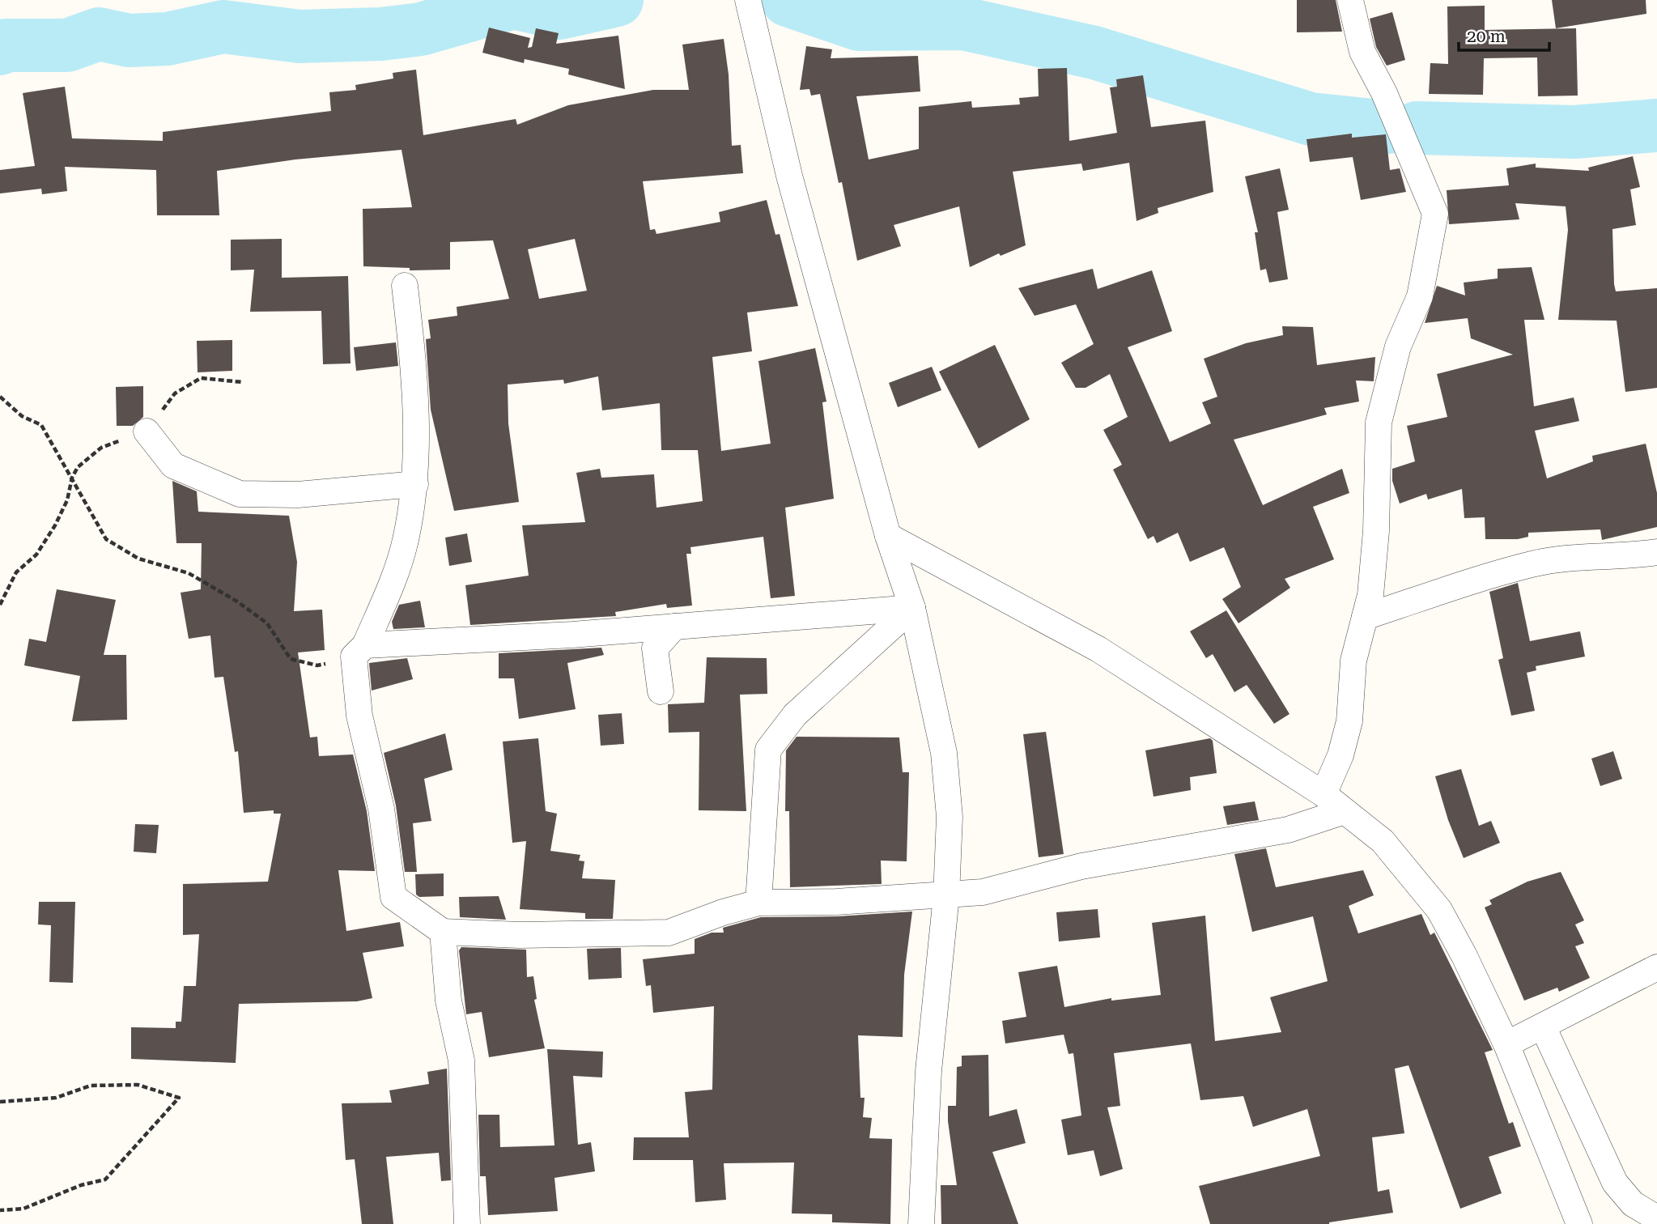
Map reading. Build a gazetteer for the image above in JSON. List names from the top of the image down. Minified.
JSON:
{"scale_bar":"20 m"}
